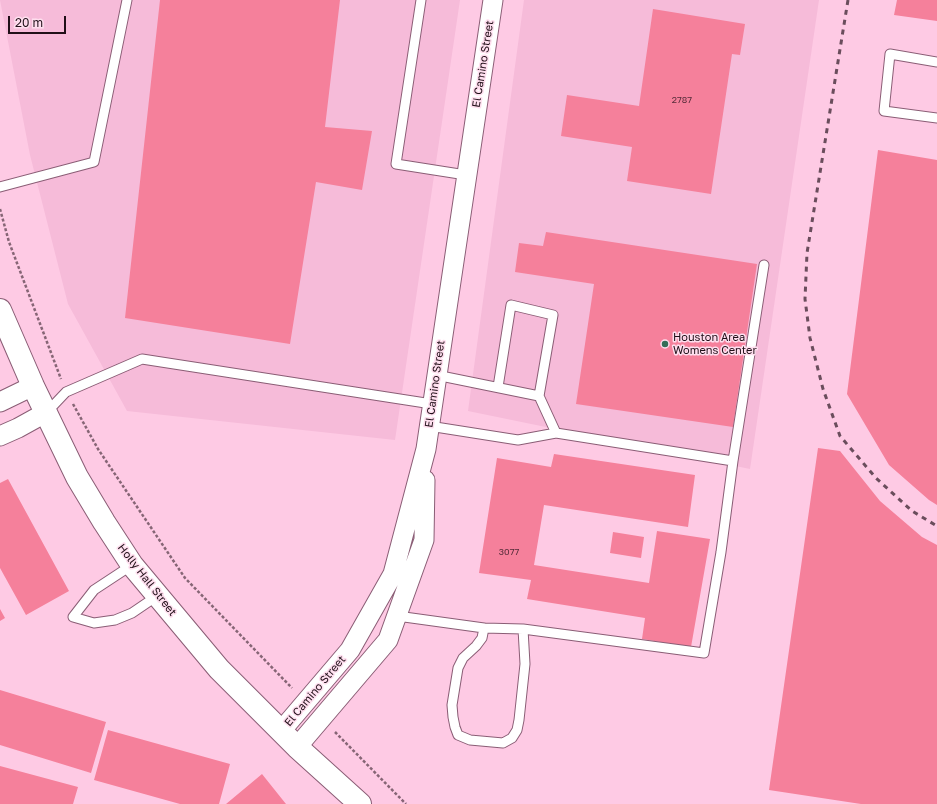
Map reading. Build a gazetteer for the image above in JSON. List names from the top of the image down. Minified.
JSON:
{"streets":{"street":["El Camino Street","Holly Hall Street"]},"crossings":[["El Camino Street","Holly Hall Street"]],"places":["Houston Area Womens Center"],"house_numbers":["2787","3077"],"scale_bar":"20 m"}
